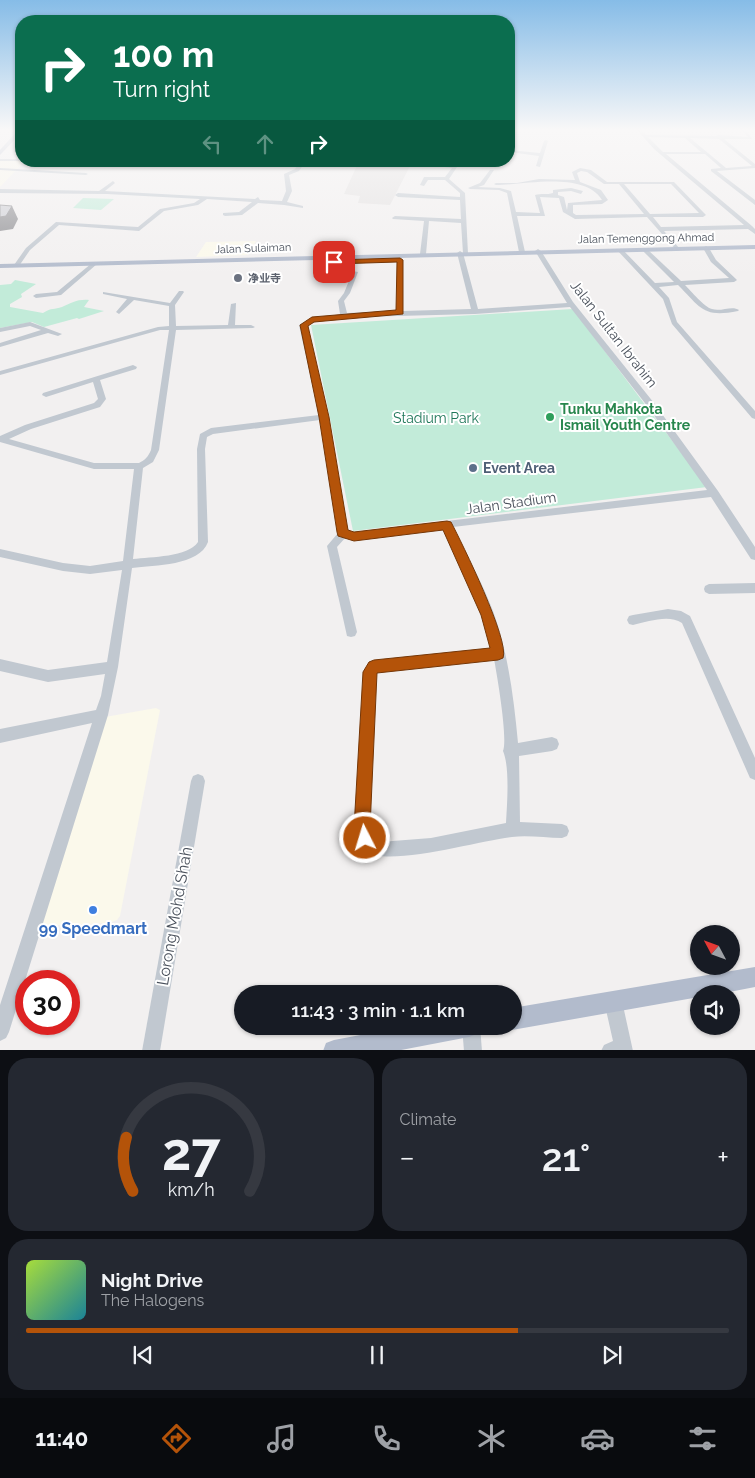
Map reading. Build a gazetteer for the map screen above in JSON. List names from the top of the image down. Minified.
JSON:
{"streets":{"main road":["Jalan Temenggong Ahmad","Jalan Sulaiman"],"street":["Jalan Sultan Ibrahim","Jalan Stadium","Lorong Mohd Shah"]},"crossings":[["Jalan Temenggong Ahmad","Jalan Sulaiman"],["Jalan Temenggong Ahmad","Jalan Sultan Ibrahim"],["Jalan Sulaiman","Jalan Sultan Ibrahim"],["Jalan Sultan Ibrahim","Jalan Stadium"]],"parks":["Stadium Park"],"places":["净业寺","Tunku Mahkota Ismail Youth Centre","Event Area","99 Speedmart"],"north":"top left","page":{"turn":["100 m","Turn right"],"limit":"30","trip":"11:43 · 3 min · 1.1 km","tile":"Climate","heat":["−","21°","+"],"song":["Night Drive","The Halogens"],"tabs":"11:40","gauge":["27","km/h"]}}
